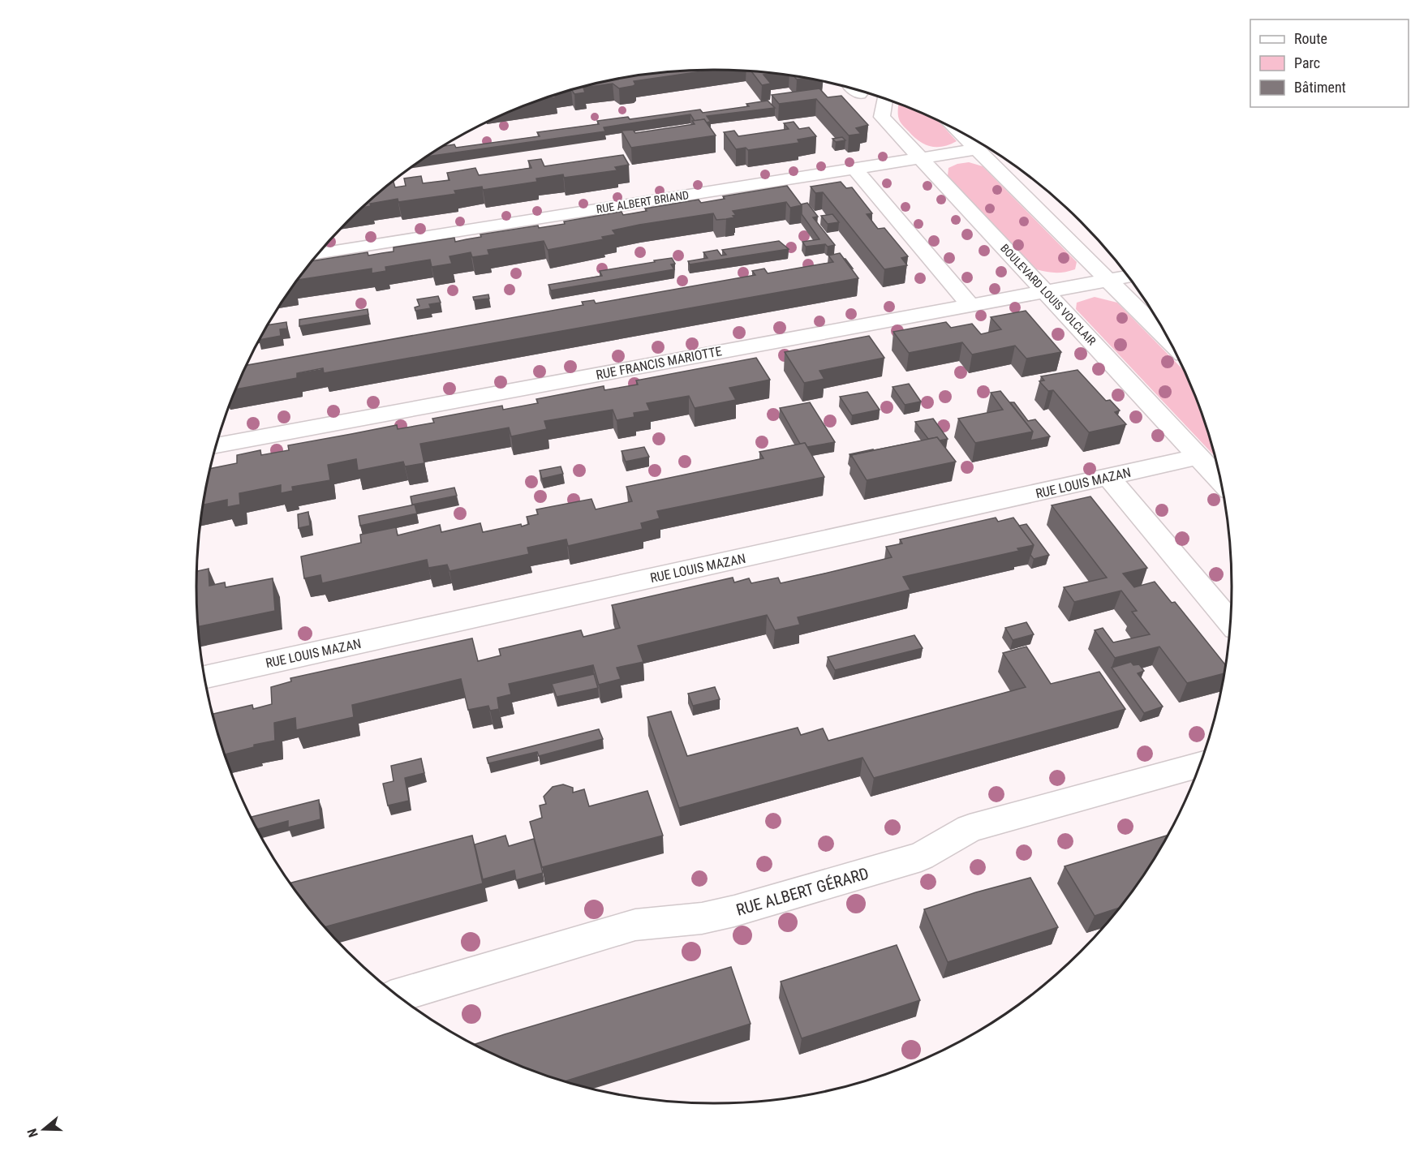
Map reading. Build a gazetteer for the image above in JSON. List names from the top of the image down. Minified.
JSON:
{"streets":{"street":["RUE ALBERT BRIAND","BOULEVARD LOUIS VOLCLAIR","RUE FRANCIS MARIOTTE","RUE LOUIS MAZAN","RUE ALBERT GÉRARD"]},"crossings":[["RUE ALBERT BRIAND","BOULEVARD LOUIS VOLCLAIR"],["BOULEVARD LOUIS VOLCLAIR","RUE FRANCIS MARIOTTE"],["BOULEVARD LOUIS VOLCLAIR","RUE LOUIS MAZAN"]],"legend":["Route","Parc","Bâtiment"],"north":"left"}
